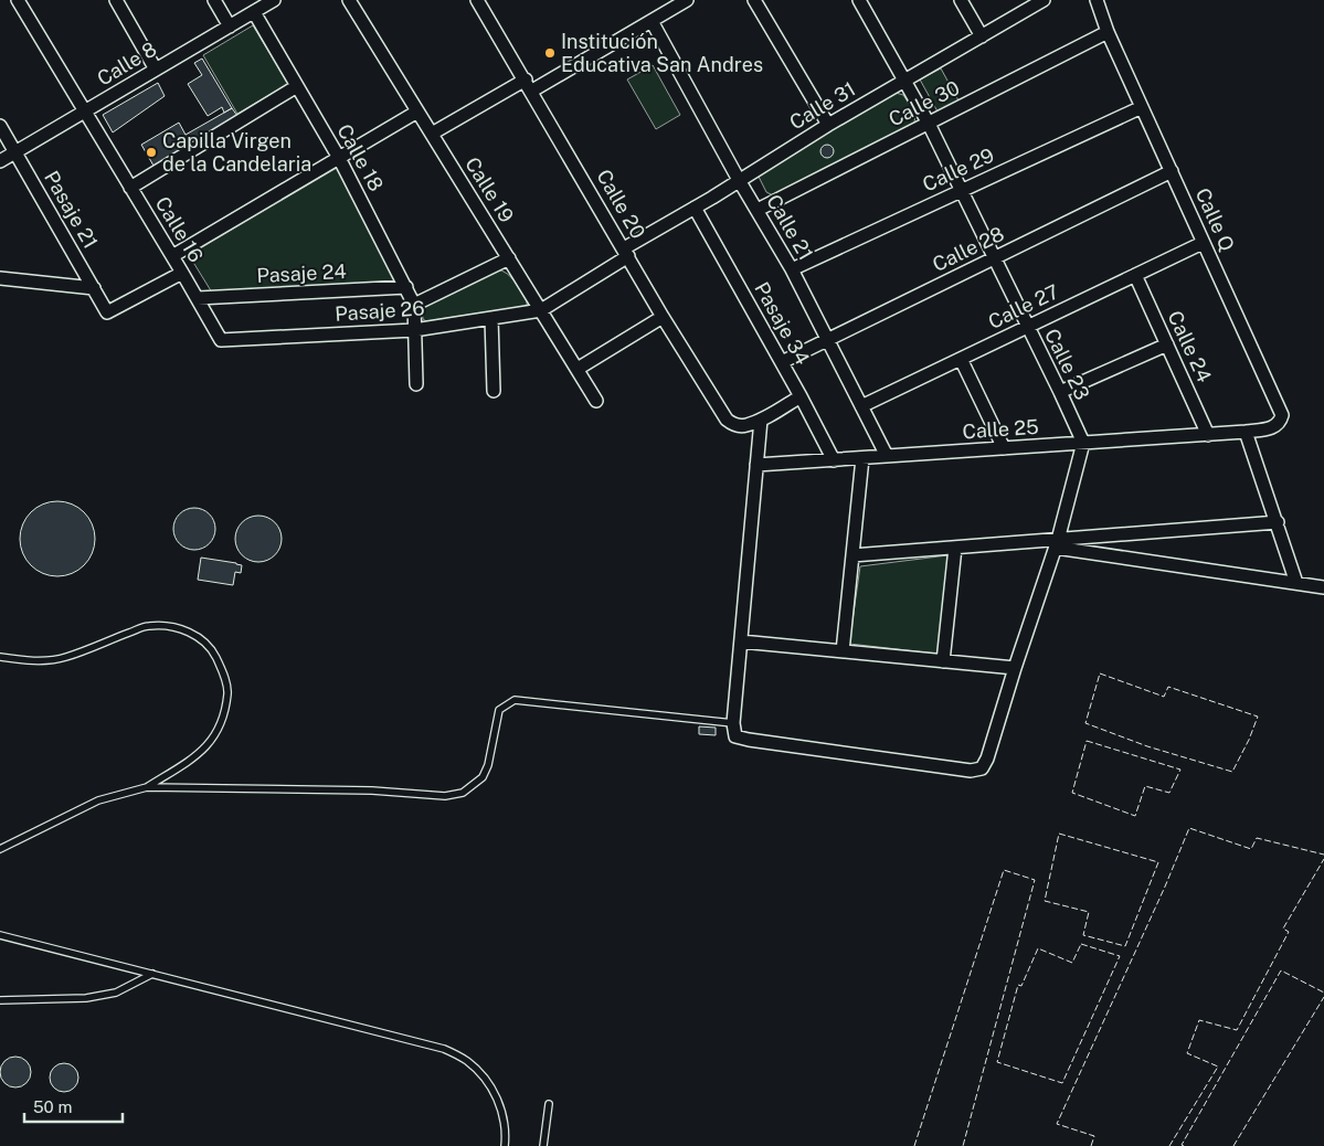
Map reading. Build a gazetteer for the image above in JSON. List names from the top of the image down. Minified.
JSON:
{"streets":{"street":["Calle 8","Calle 30","Calle 31","Calle 18","Calle 29","Calle 19","Calle 20","Pasaje 21","Calle Q","Calle 21","Calle 16","Calle 28","Pasaje 24","Calle 27","Pasaje 26","Pasaje 34","Calle 24","Calle 23","Calle 25"]},"crossings":[["Calle 8","Calle 18"],["Calle 8","Pasaje 21"],["Calle 8","Calle 16"],["Calle 30","Calle Q"],["Calle 30","Calle 21"],["Calle 30","Calle 23"],["Calle 31","Calle 19"],["Calle 31","Calle 20"],["Calle 31","Calle 21"],["Calle 31","Pasaje 26"],["Calle 31","Pasaje 34"],["Calle 31","Calle 23"],["Calle 18","Pasaje 24"],["Calle 18","Pasaje 26"],["Calle 29","Calle Q"],["Calle 29","Calle 21"],["Calle 29","Calle 23"],["Calle 19","Pasaje 26"],["Pasaje 21","Calle 16"],["Calle Q","Calle 28"],["Calle Q","Calle 27"],["Calle Q","Calle 25"],["Calle 21","Calle 28"],["Calle 21","Calle 27"],["Calle 21","Calle 25"],["Calle 16","Pasaje 24"],["Calle 16","Pasaje 26"],["Calle 28","Pasaje 34"],["Calle 28","Calle 23"],["Calle 27","Calle 24"],["Calle 27","Calle 23"],["Pasaje 34","Calle 25"],["Calle 24","Calle 25"],["Calle 23","Calle 25"]],"places":["Institución Educativa San Andres","Capilla Virgen de la Candelaria"],"scale_bar":"50 m"}
